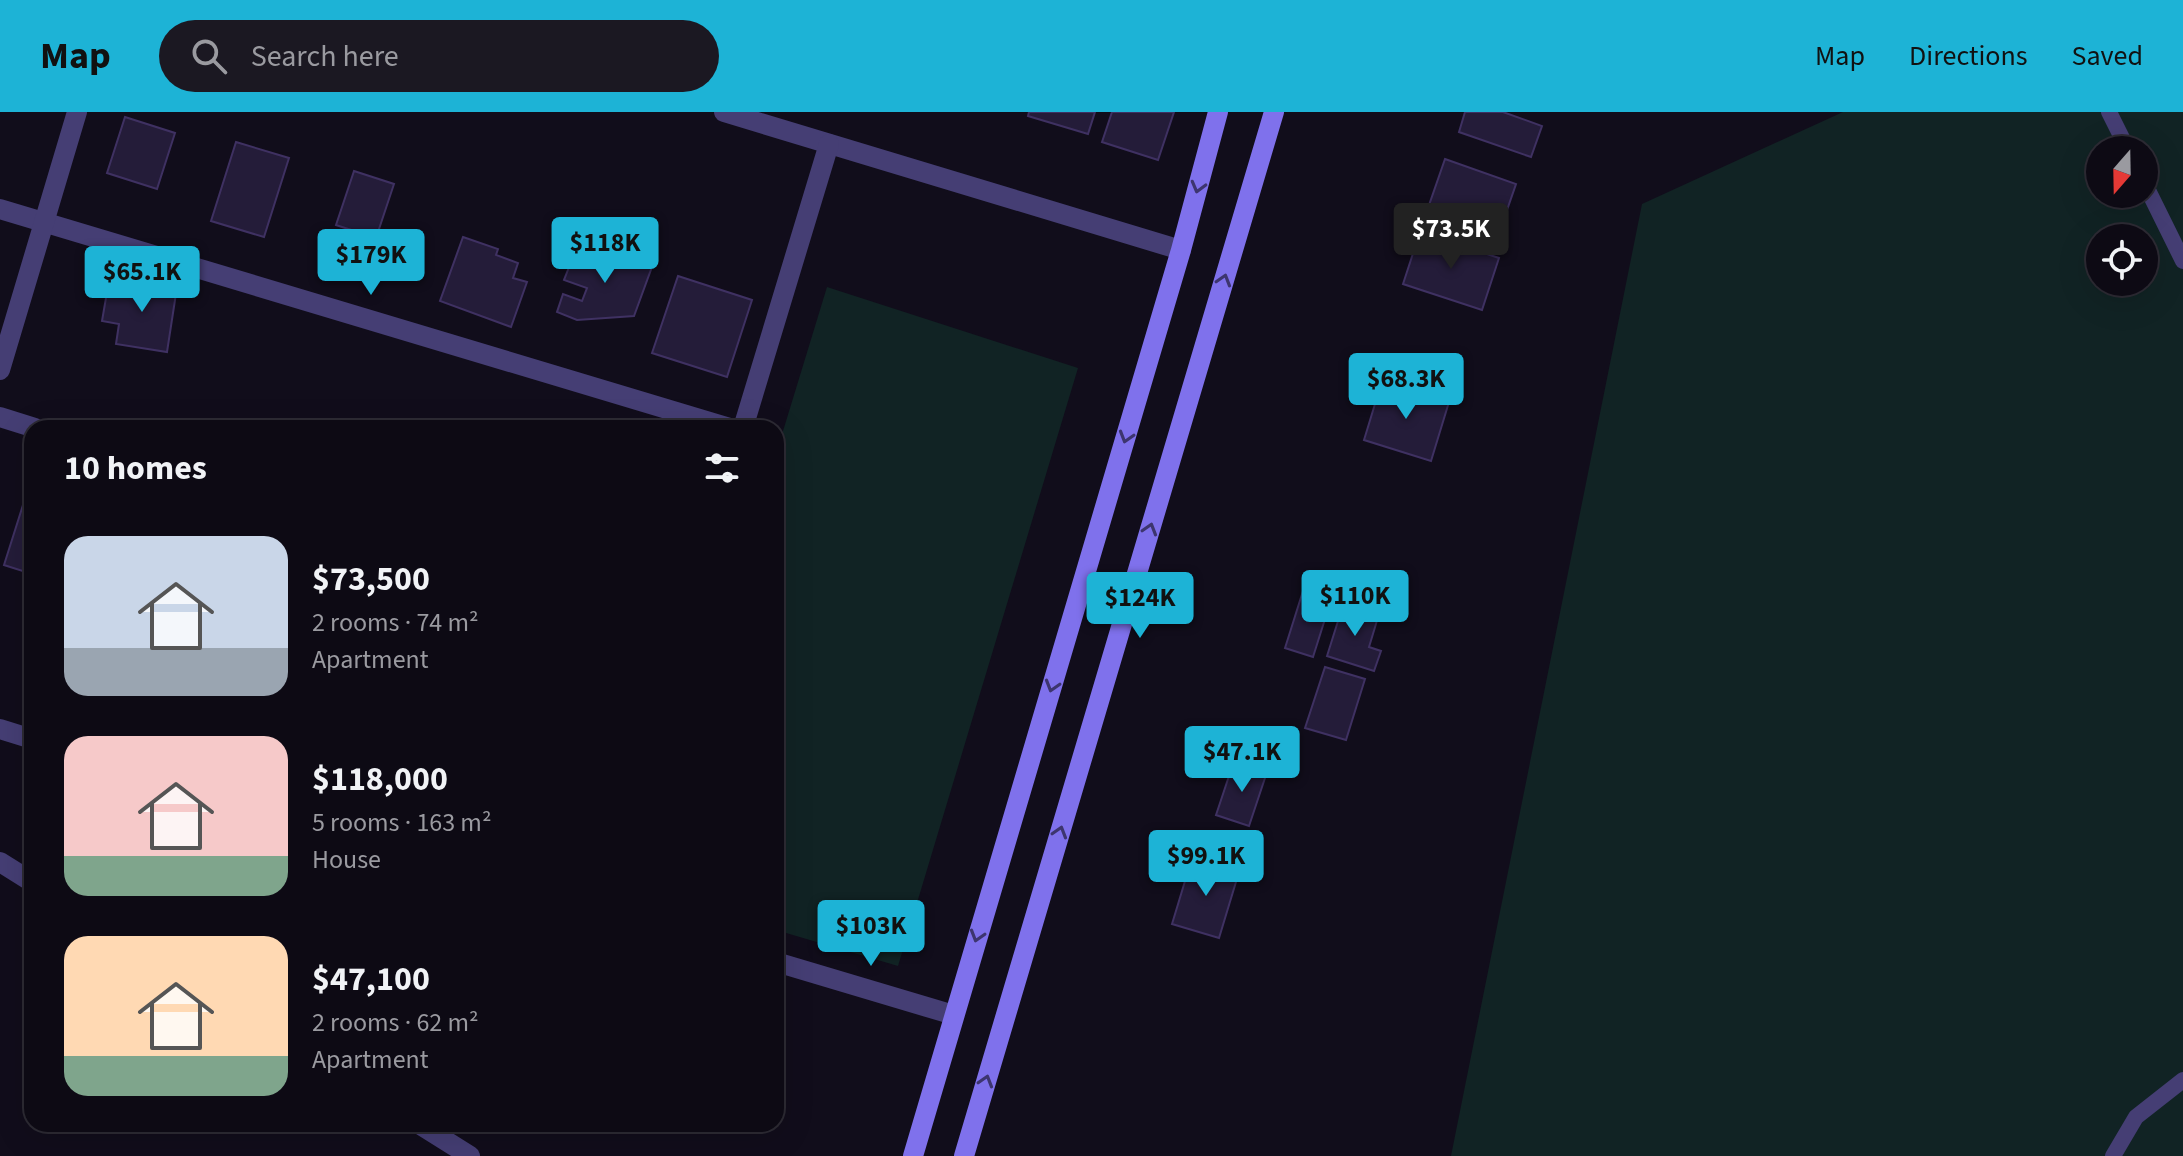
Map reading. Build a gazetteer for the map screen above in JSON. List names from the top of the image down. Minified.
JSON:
{"north":"bottom","page":{"header":"Map","search":"Search here","nav":["Map","Directions","Saved"],"price":["$73.5K","$118K","$179K","$65.1K","$68.3K","$110K","$124K","$47.1K","$99.1K","$103K"],"heading":"10 homes","list":[{"name":"$73,500","note":"2 rooms · 74 m² · Apartment"},{"name":"$118,000","note":"5 rooms · 163 m² · House"},{"name":"$47,100","note":"2 rooms · 62 m² · Apartment"}]}}
